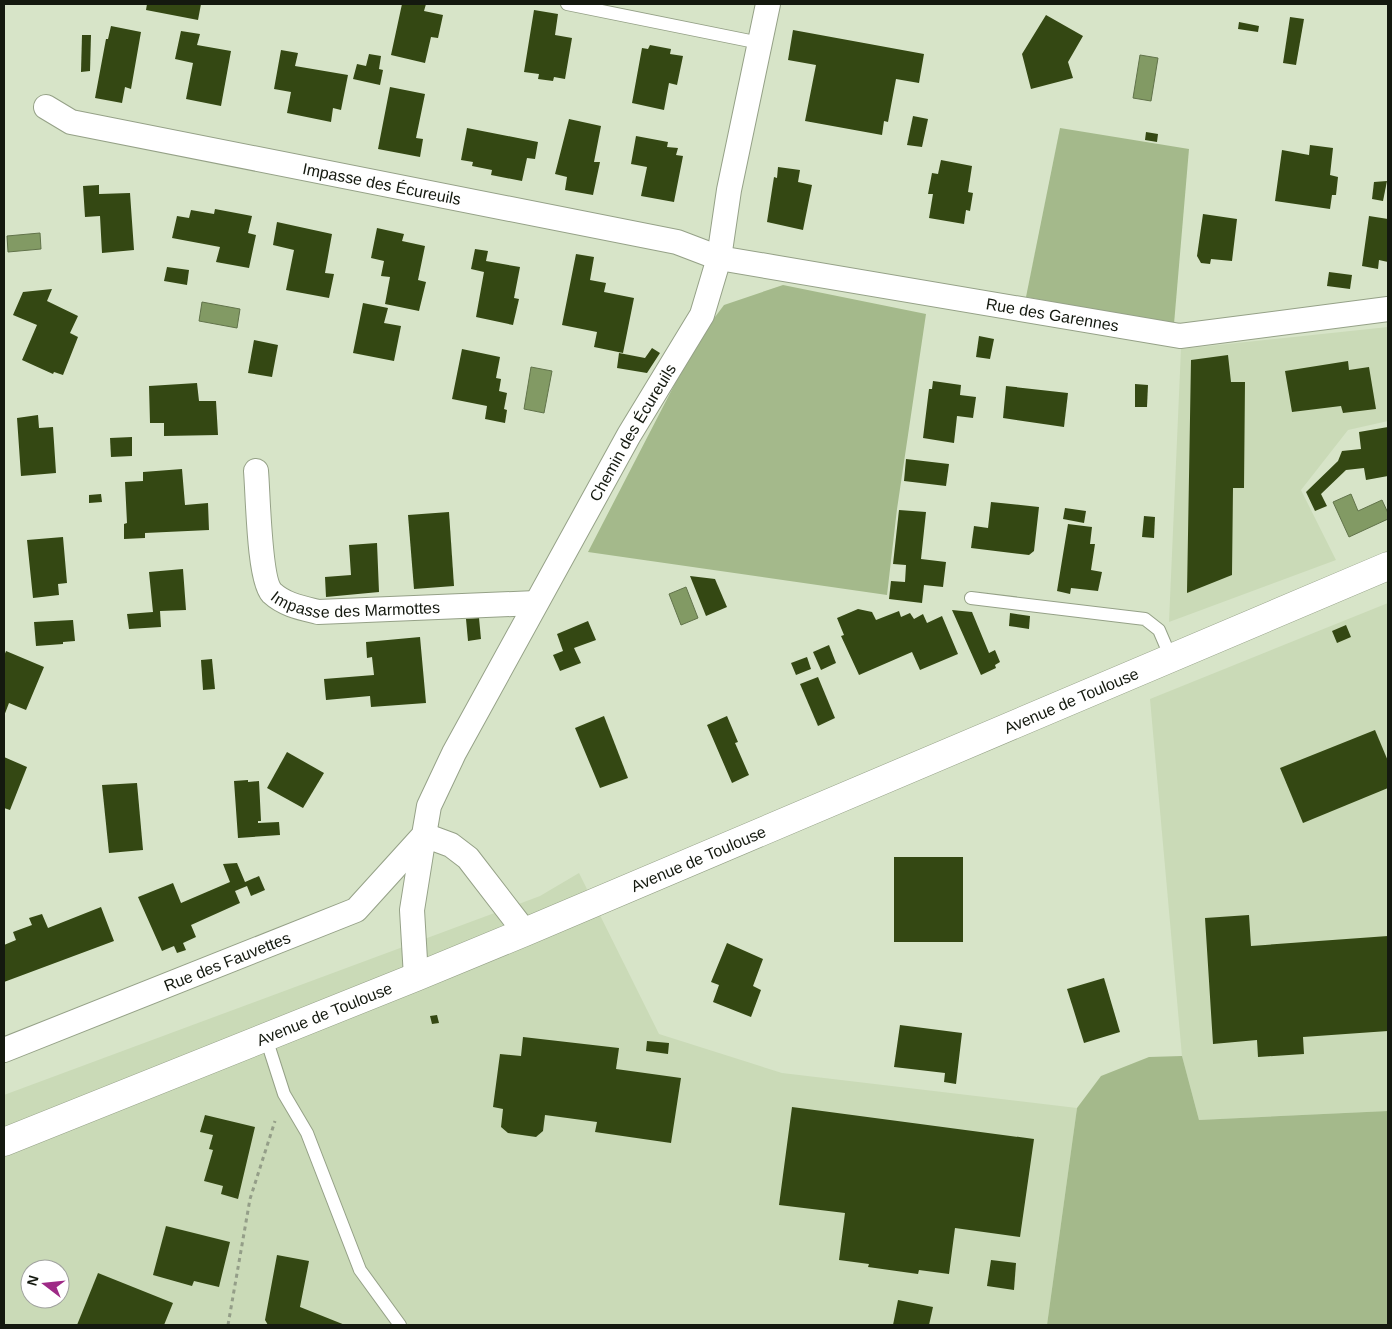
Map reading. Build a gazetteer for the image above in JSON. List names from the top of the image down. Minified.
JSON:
{"streets":{"main road":["Avenue de Toulouse"],"street":["Impasse des Écureuils","Rue des Garennes","Chemin des Écureuils","Impasse des Marmottes","Rue des Fauvettes"]},"crossings":[["Impasse des Écureuils","Rue des Garennes"],["Impasse des Écureuils","Chemin des Écureuils"],["Rue des Garennes","Chemin des Écureuils"],["Chemin des Écureuils","Impasse des Marmottes"],["Chemin des Écureuils","Avenue de Toulouse"],["Chemin des Écureuils","Rue des Fauvettes"]],"north":"left"}
